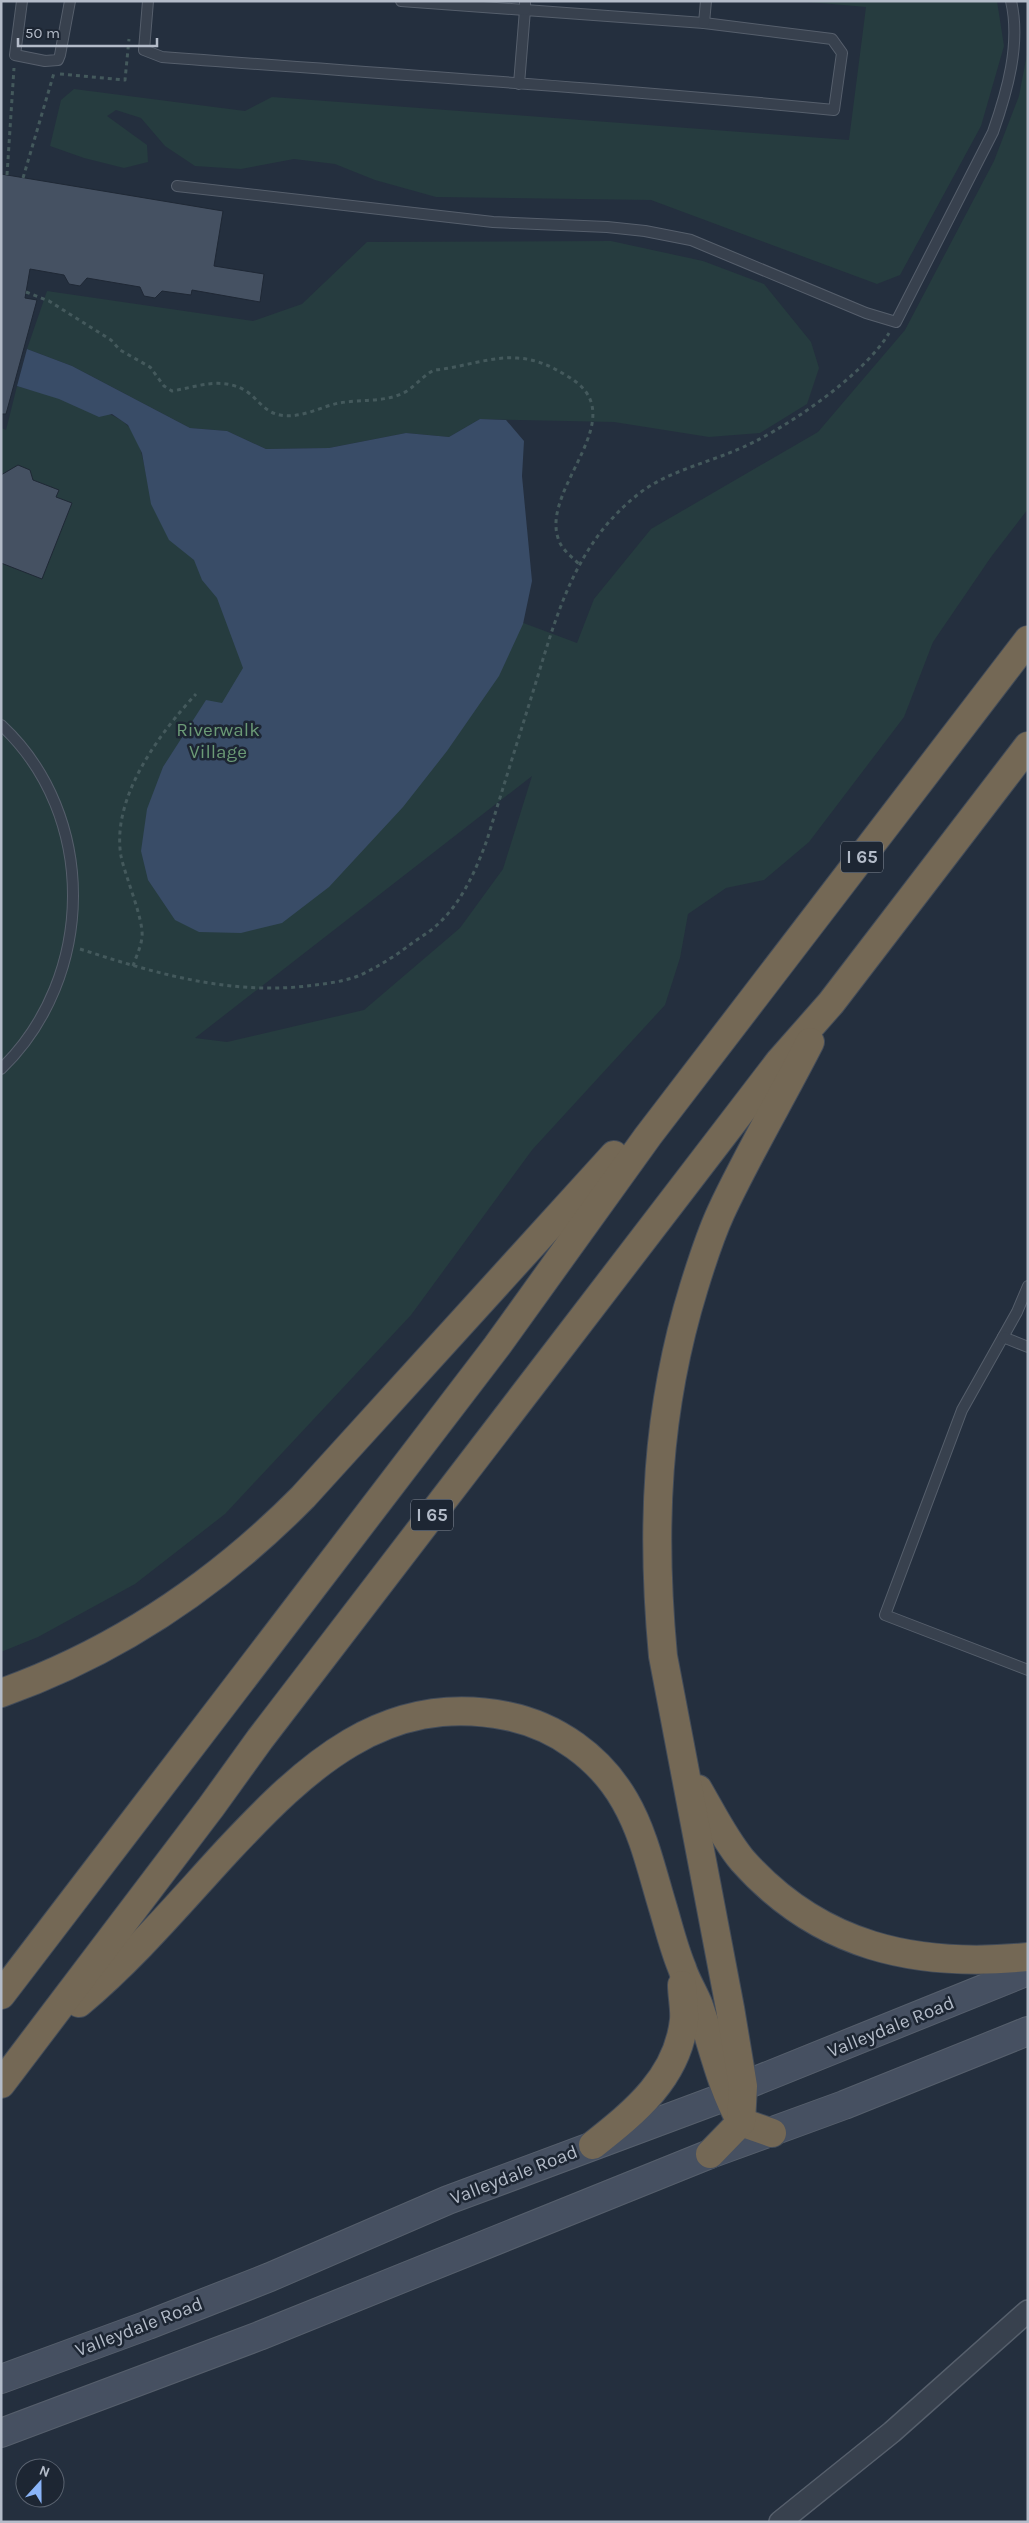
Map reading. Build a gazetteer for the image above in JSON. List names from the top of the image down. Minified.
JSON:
{"streets":{"highway":["I 65"],"main road":["Valleydale Road"]},"parks":["Riverwalk Village"],"scale_bar":"50 m","north":"top"}
